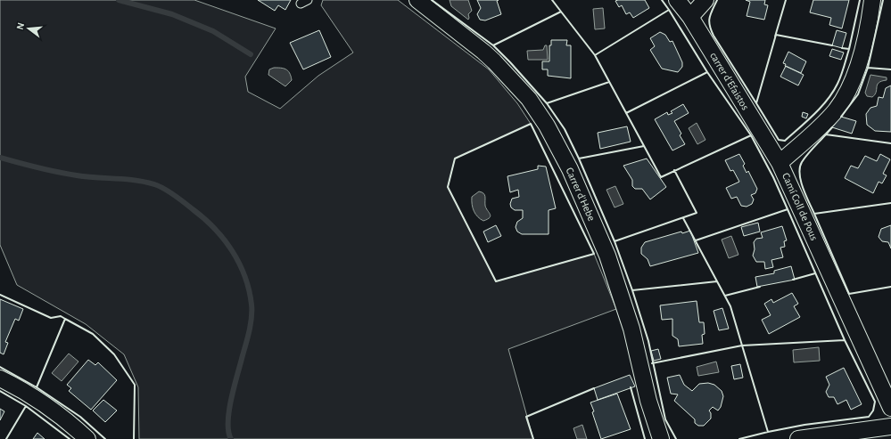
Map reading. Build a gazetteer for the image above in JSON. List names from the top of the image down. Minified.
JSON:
{"streets":{"street":["carrer d'Efaistos","Carrer d'Hebe","Camí Coll de Pous"]},"crossings":[["carrer d'Efaistos","Camí Coll de Pous"]],"north":"left"}
